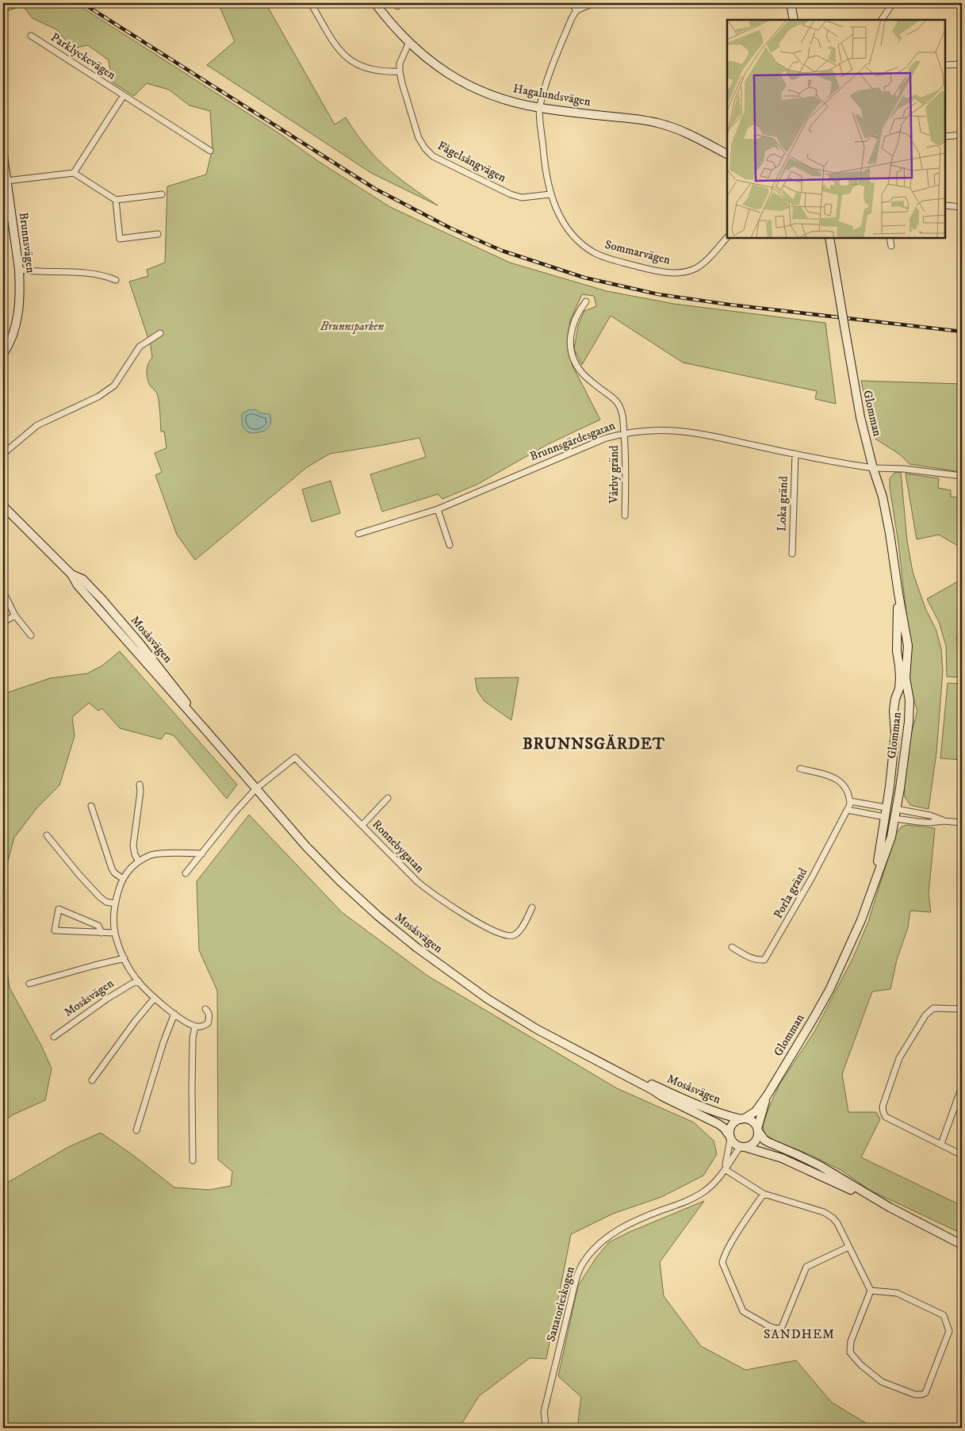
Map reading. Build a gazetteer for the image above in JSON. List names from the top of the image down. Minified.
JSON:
{"streets":{"street":["Parklyckevägen","Hagalundsvägen","Fågelsångvägen","Brunnsvägen","Sommarvägen","Glomman","Brunnsgärdesgatan","Vårby gränd","Loka gränd","Mosåsvägen","Ronnebygatan","Porla gränd","Sanatorieskogen"]},"crossings":[["Hagalundsvägen","Fågelsångvägen"],["Hagalundsvägen","Sommarvägen"],["Fågelsångvägen","Sommarvägen"],["Glomman","Brunnsgärdesgatan"],["Glomman","Mosåsvägen"],["Glomman","Sanatorieskogen"],["Brunnsgärdesgatan","Vårby gränd"],["Brunnsgärdesgatan","Loka gränd"],["Mosåsvägen","Ronnebygatan"],["Mosåsvägen","Sanatorieskogen"]],"districts":["BRUNNSGÄRDET","SANDHEM"],"parks":["Brunnsparken"]}
